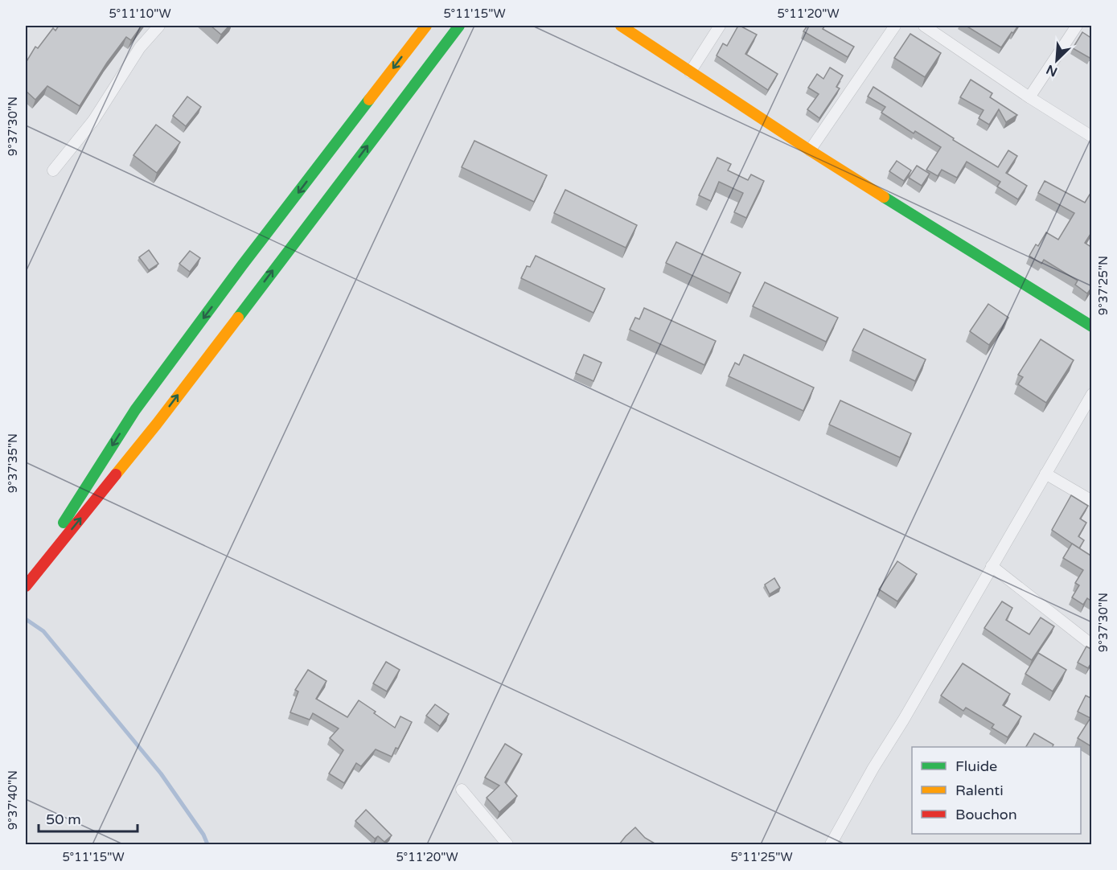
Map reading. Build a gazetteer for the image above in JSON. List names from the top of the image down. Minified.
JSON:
{"legend":["Fluide","Ralenti","Bouchon"],"scale_bar":"50 m","north":"bottom left","coordinates":["5°11'10\"W","5°11'15\"W","5°11'20\"W","9°37'30\"N","9°37'25\"N","9°37'35\"N","9°37'40\"N","5°11'25\"W"]}
